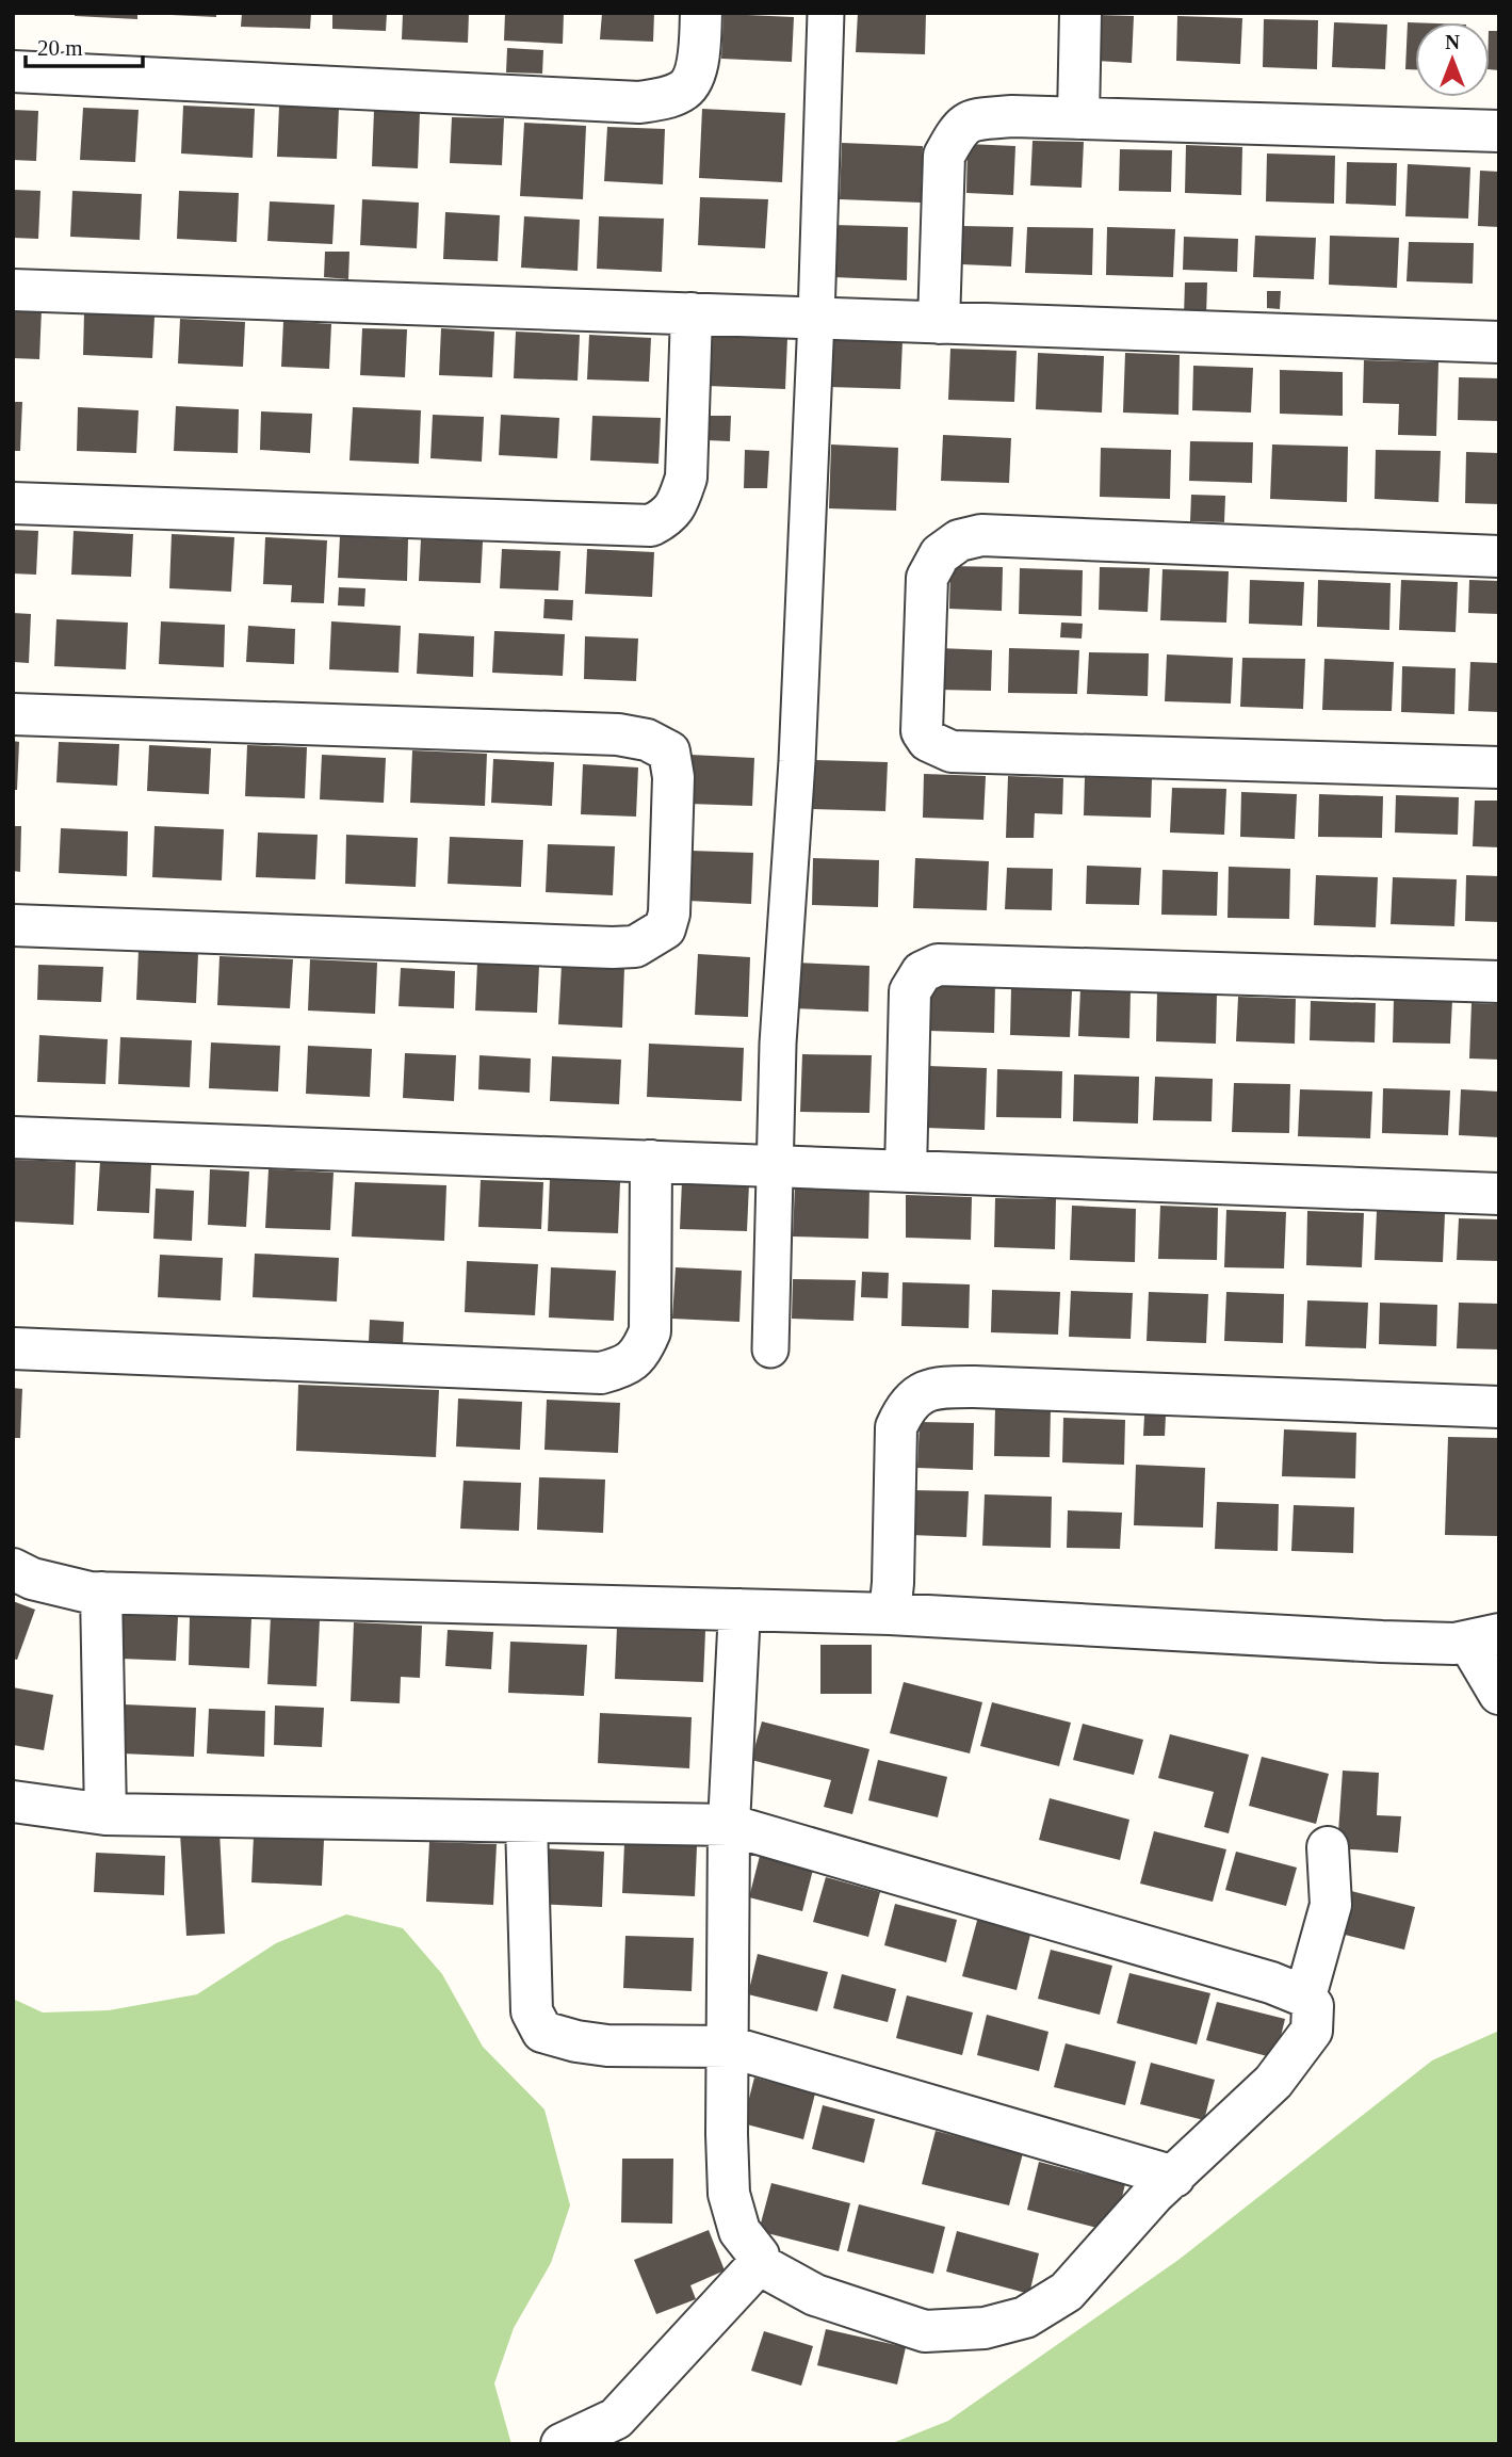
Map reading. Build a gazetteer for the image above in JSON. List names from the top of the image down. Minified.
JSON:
{"scale_bar":"20 m","north":"top"}
